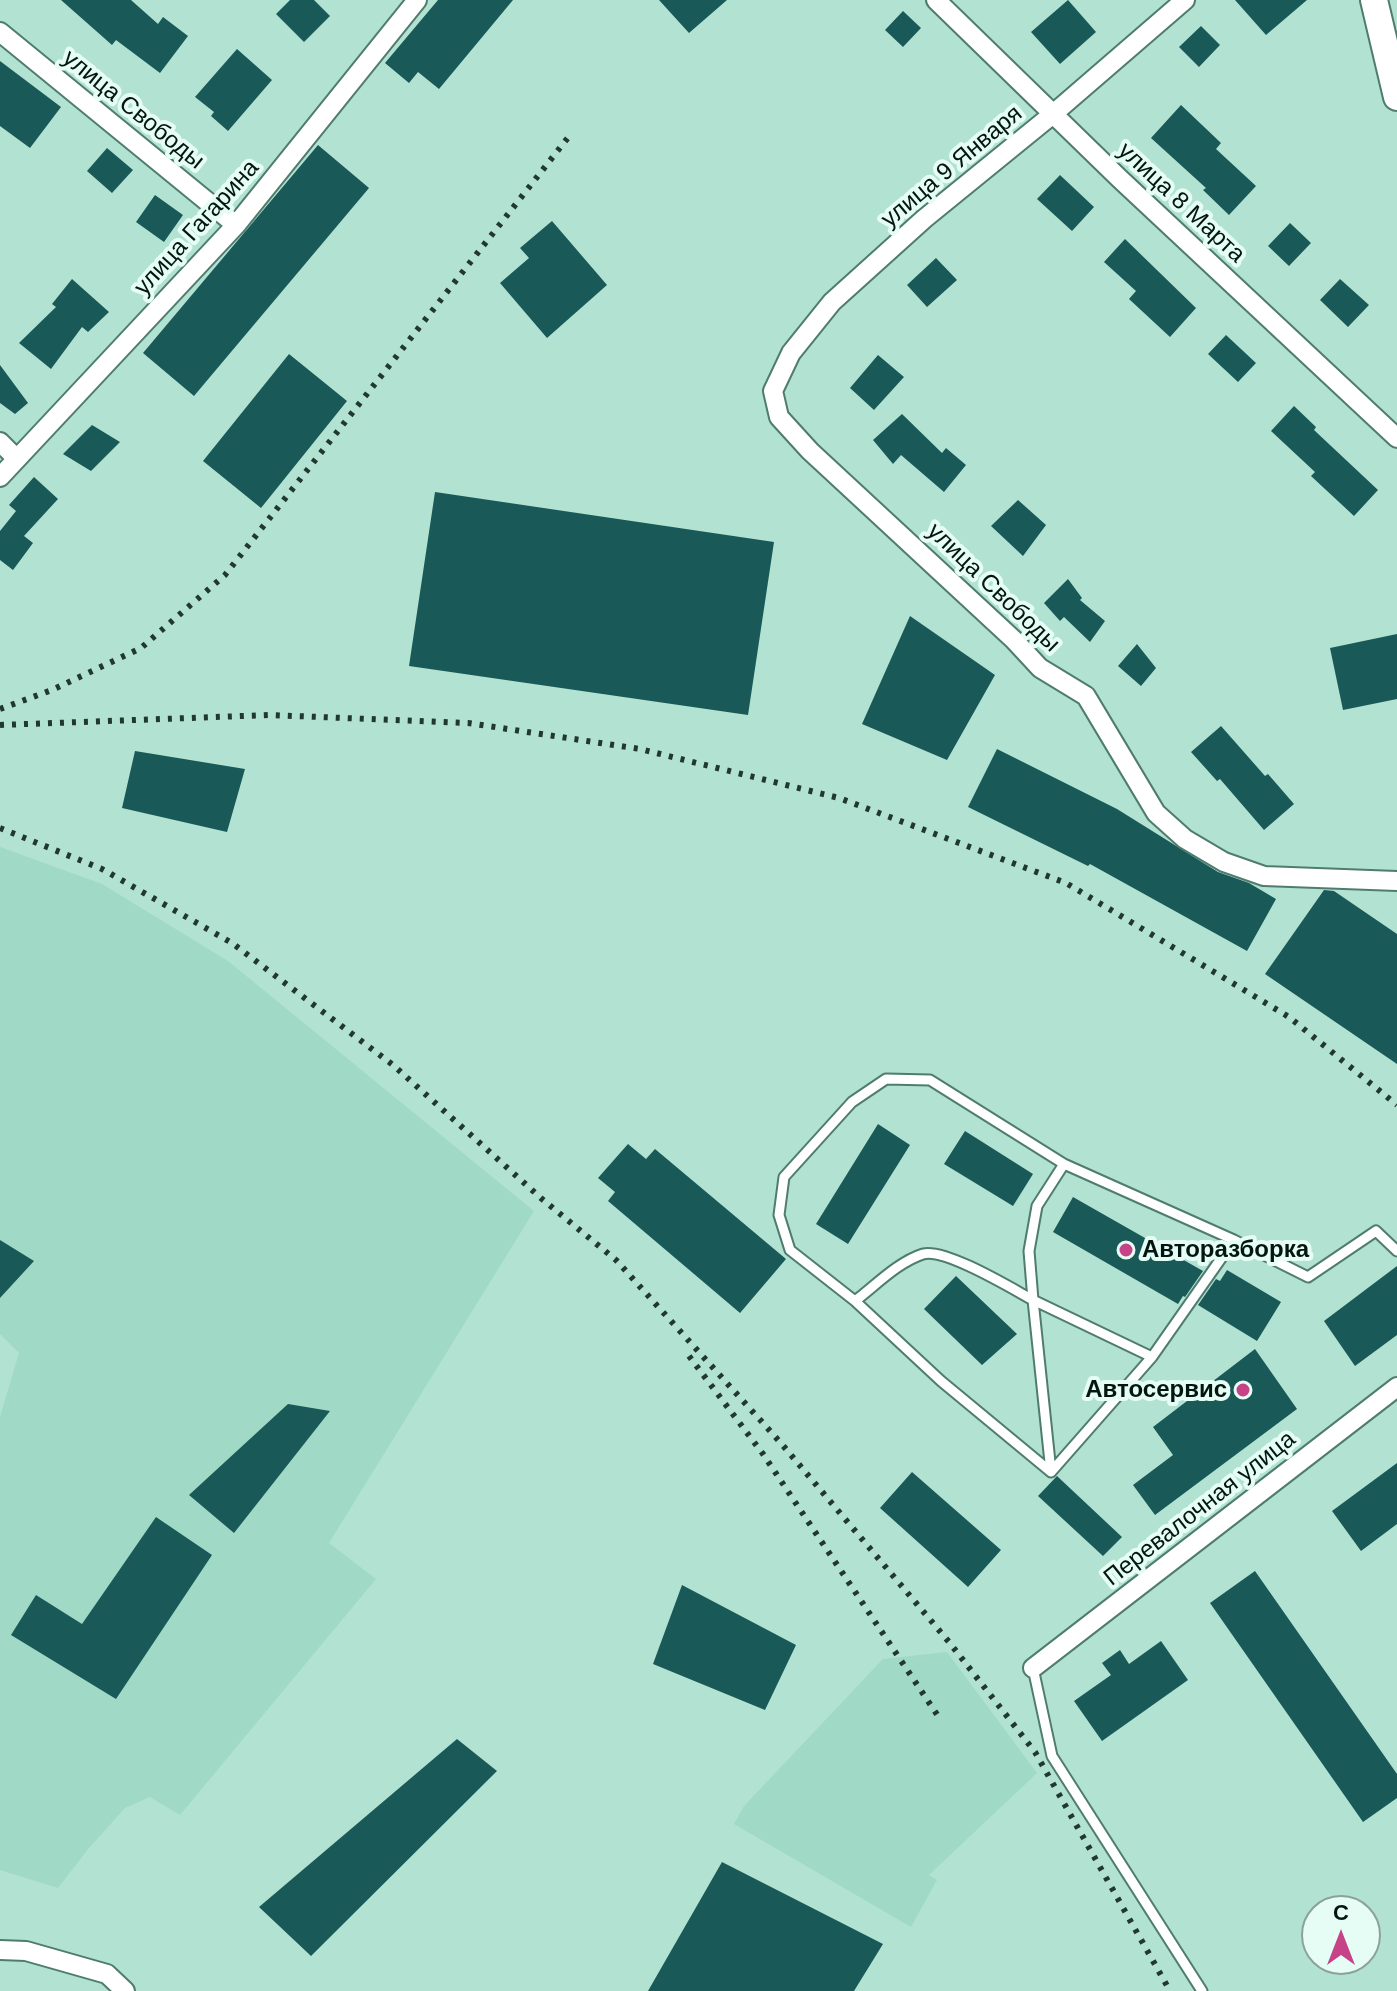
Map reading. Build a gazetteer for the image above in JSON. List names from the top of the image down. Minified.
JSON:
{"streets":{"street":["улица Свободы","улица 9 Января","улица 8 Марта","улица Гагарина","Перевалочная улица"]},"crossings":[["улица Свободы","улица 9 Января"],["улица Свободы","улица Гагарина"],["улица 9 Января","улица 8 Марта"]],"places":["Авторазборка","Автосервис"],"north":"top"}
